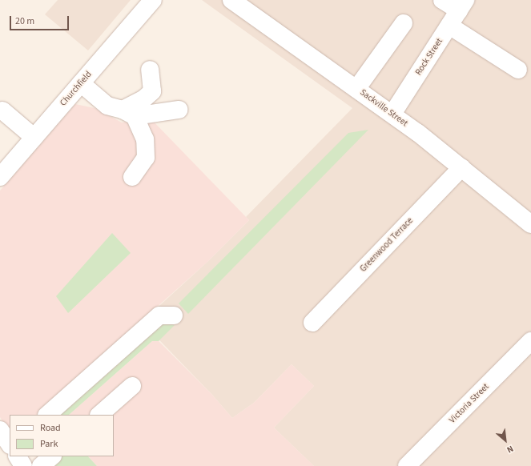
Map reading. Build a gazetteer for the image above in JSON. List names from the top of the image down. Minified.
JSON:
{"streets":{"street":["Rock Street","Churchfield","Sackville Street","Greenwood Terrace","Victoria Street"]},"crossings":[["Rock Street","Sackville Street"],["Sackville Street","Greenwood Terrace"]],"legend":["Road","Park"],"scale_bar":"20 m","north":"bottom right"}
